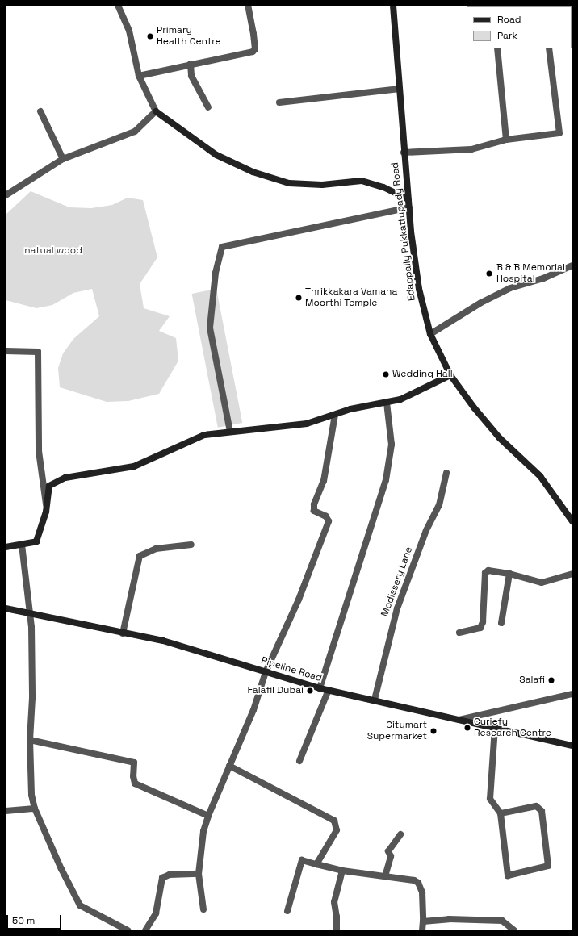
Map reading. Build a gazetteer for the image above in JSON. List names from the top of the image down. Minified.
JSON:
{"streets":{"street":["Edappally Pukkattupady Road","Modissery Lane","Pipeline Road"]},"crossings":[["Modissery Lane","Pipeline Road"]],"parks":["natual wood"],"places":["Primary Health Centre","B & B Memorial Hospital","Thrikkakara Vamana Moorthi Temple","Wedding Hall","Salafi","Falafil Dubai","Curiefy Research Centre","Citymart Supermarket"],"legend":["Road","Park"],"scale_bar":"50 m"}
